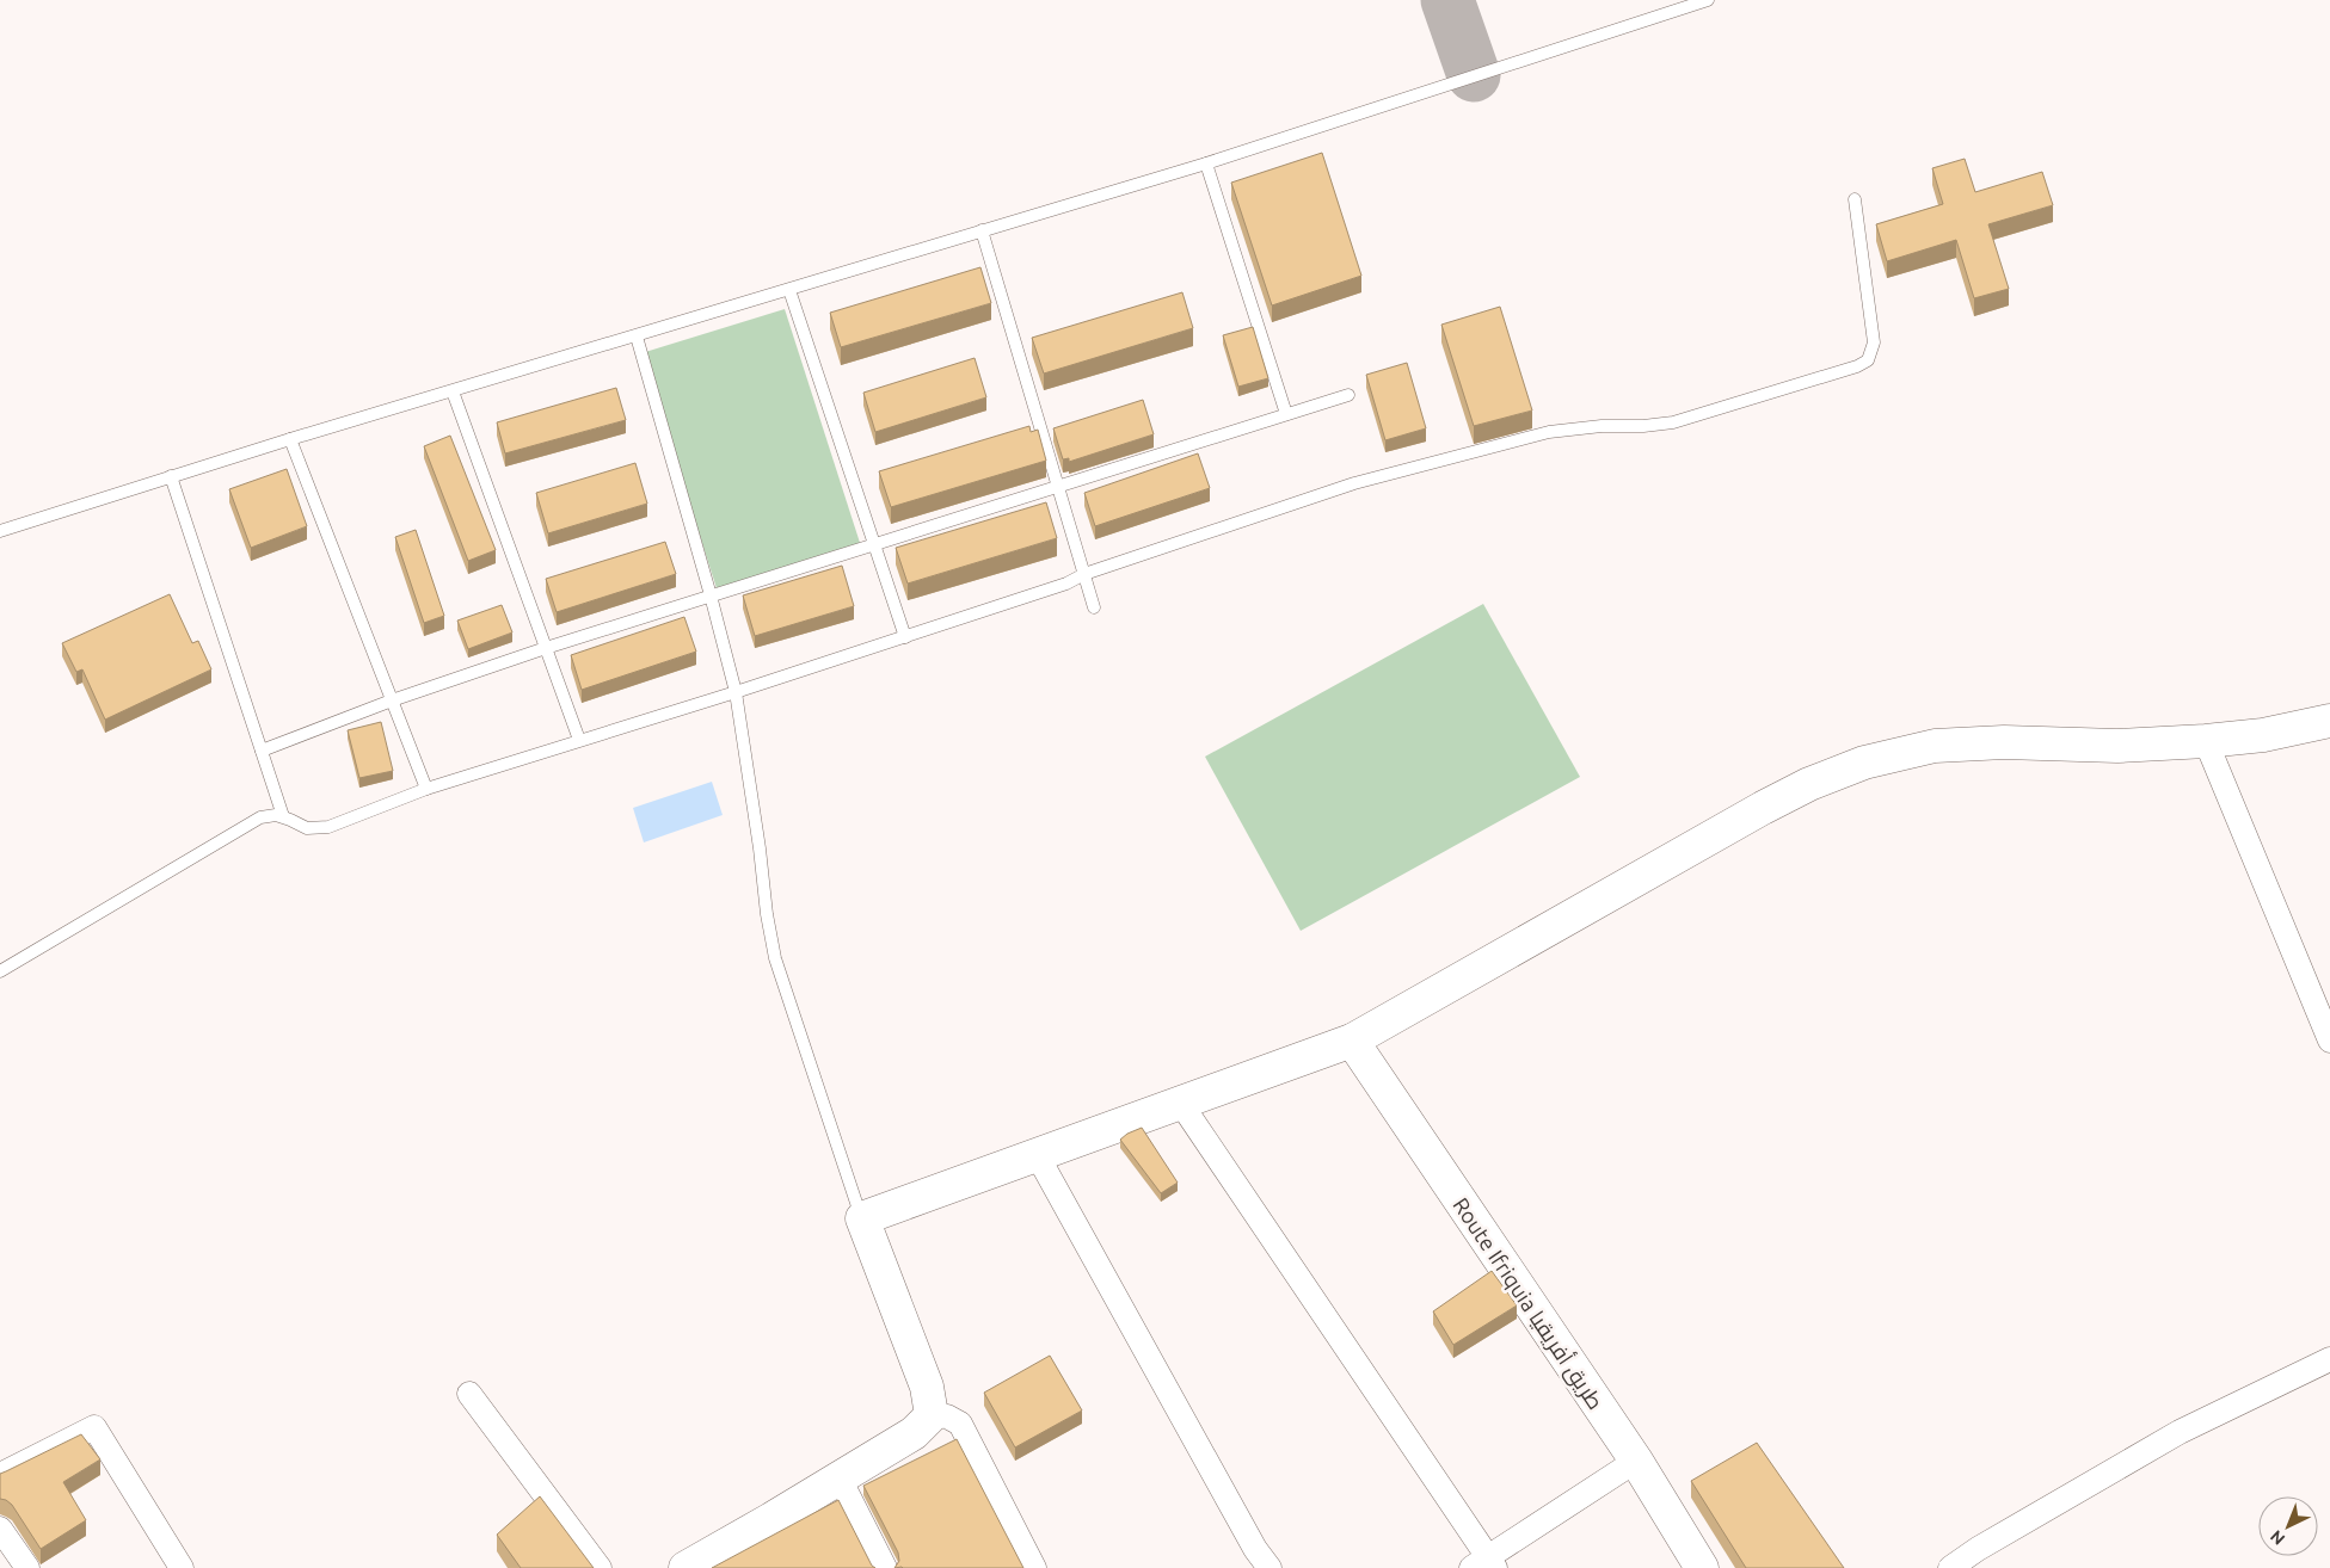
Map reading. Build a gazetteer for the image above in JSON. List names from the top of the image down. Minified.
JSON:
{"streets":{"street":["Route Ifriquia طريق أفريقيا"]},"north":"bottom left"}
